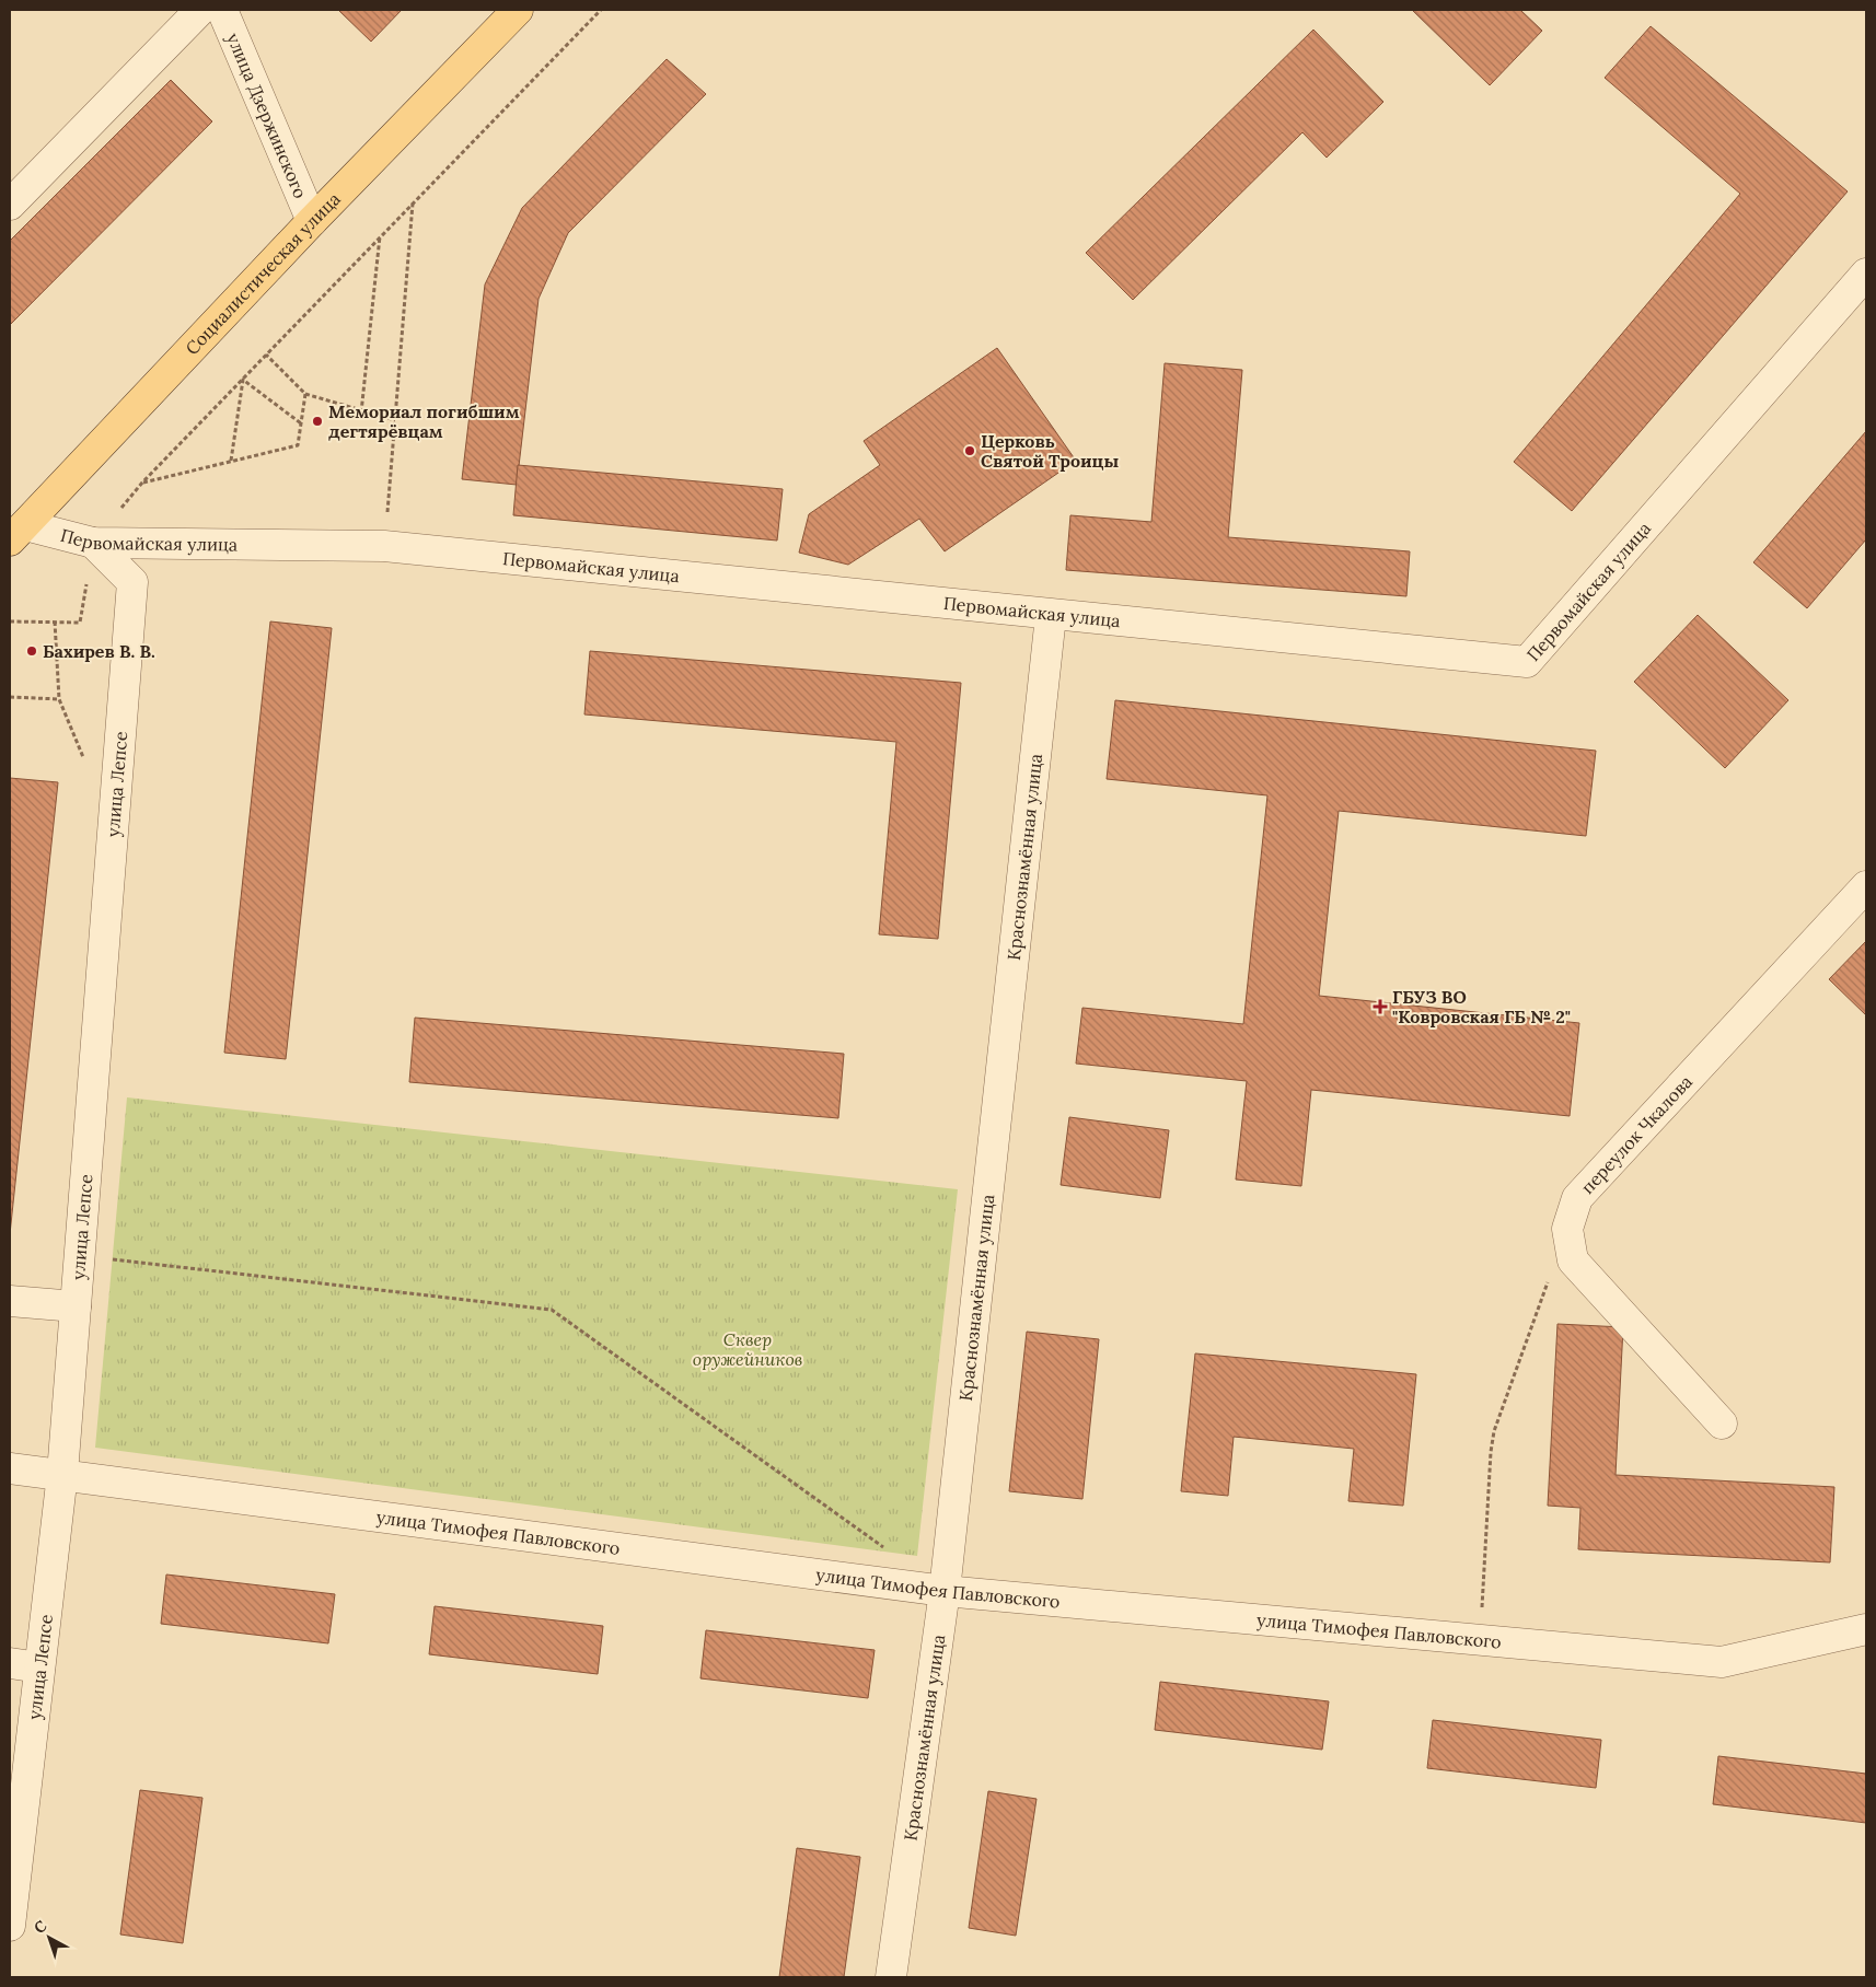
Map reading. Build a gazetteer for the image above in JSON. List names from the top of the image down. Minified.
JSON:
{"streets":{"main road":["Социалистическая улица"],"street":["улица Дзержинского","Первомайская улица","улица Лепсе","Краснознамённая улица","переулок Чкалова","улица Тимофея Павловского"]},"crossings":[["улица Дзержинского","Социалистическая улица"],["Социалистическая улица","Первомайская улица"],["Первомайская улица","улица Лепсе"],["Первомайская улица","Краснознамённая улица"],["улица Лепсе","улица Тимофея Павловского"],["Краснознамённая улица","улица Тимофея Павловского"]],"parks":["Сквер оружейников"],"places":{"other":["Мемориал погибшим дегтярёвцам","Церковь Святой Троицы","Бахирев В. В."],"health":["ГБУЗ ВО \"Ковровская ГБ № 2\""]},"north":"top left"}
